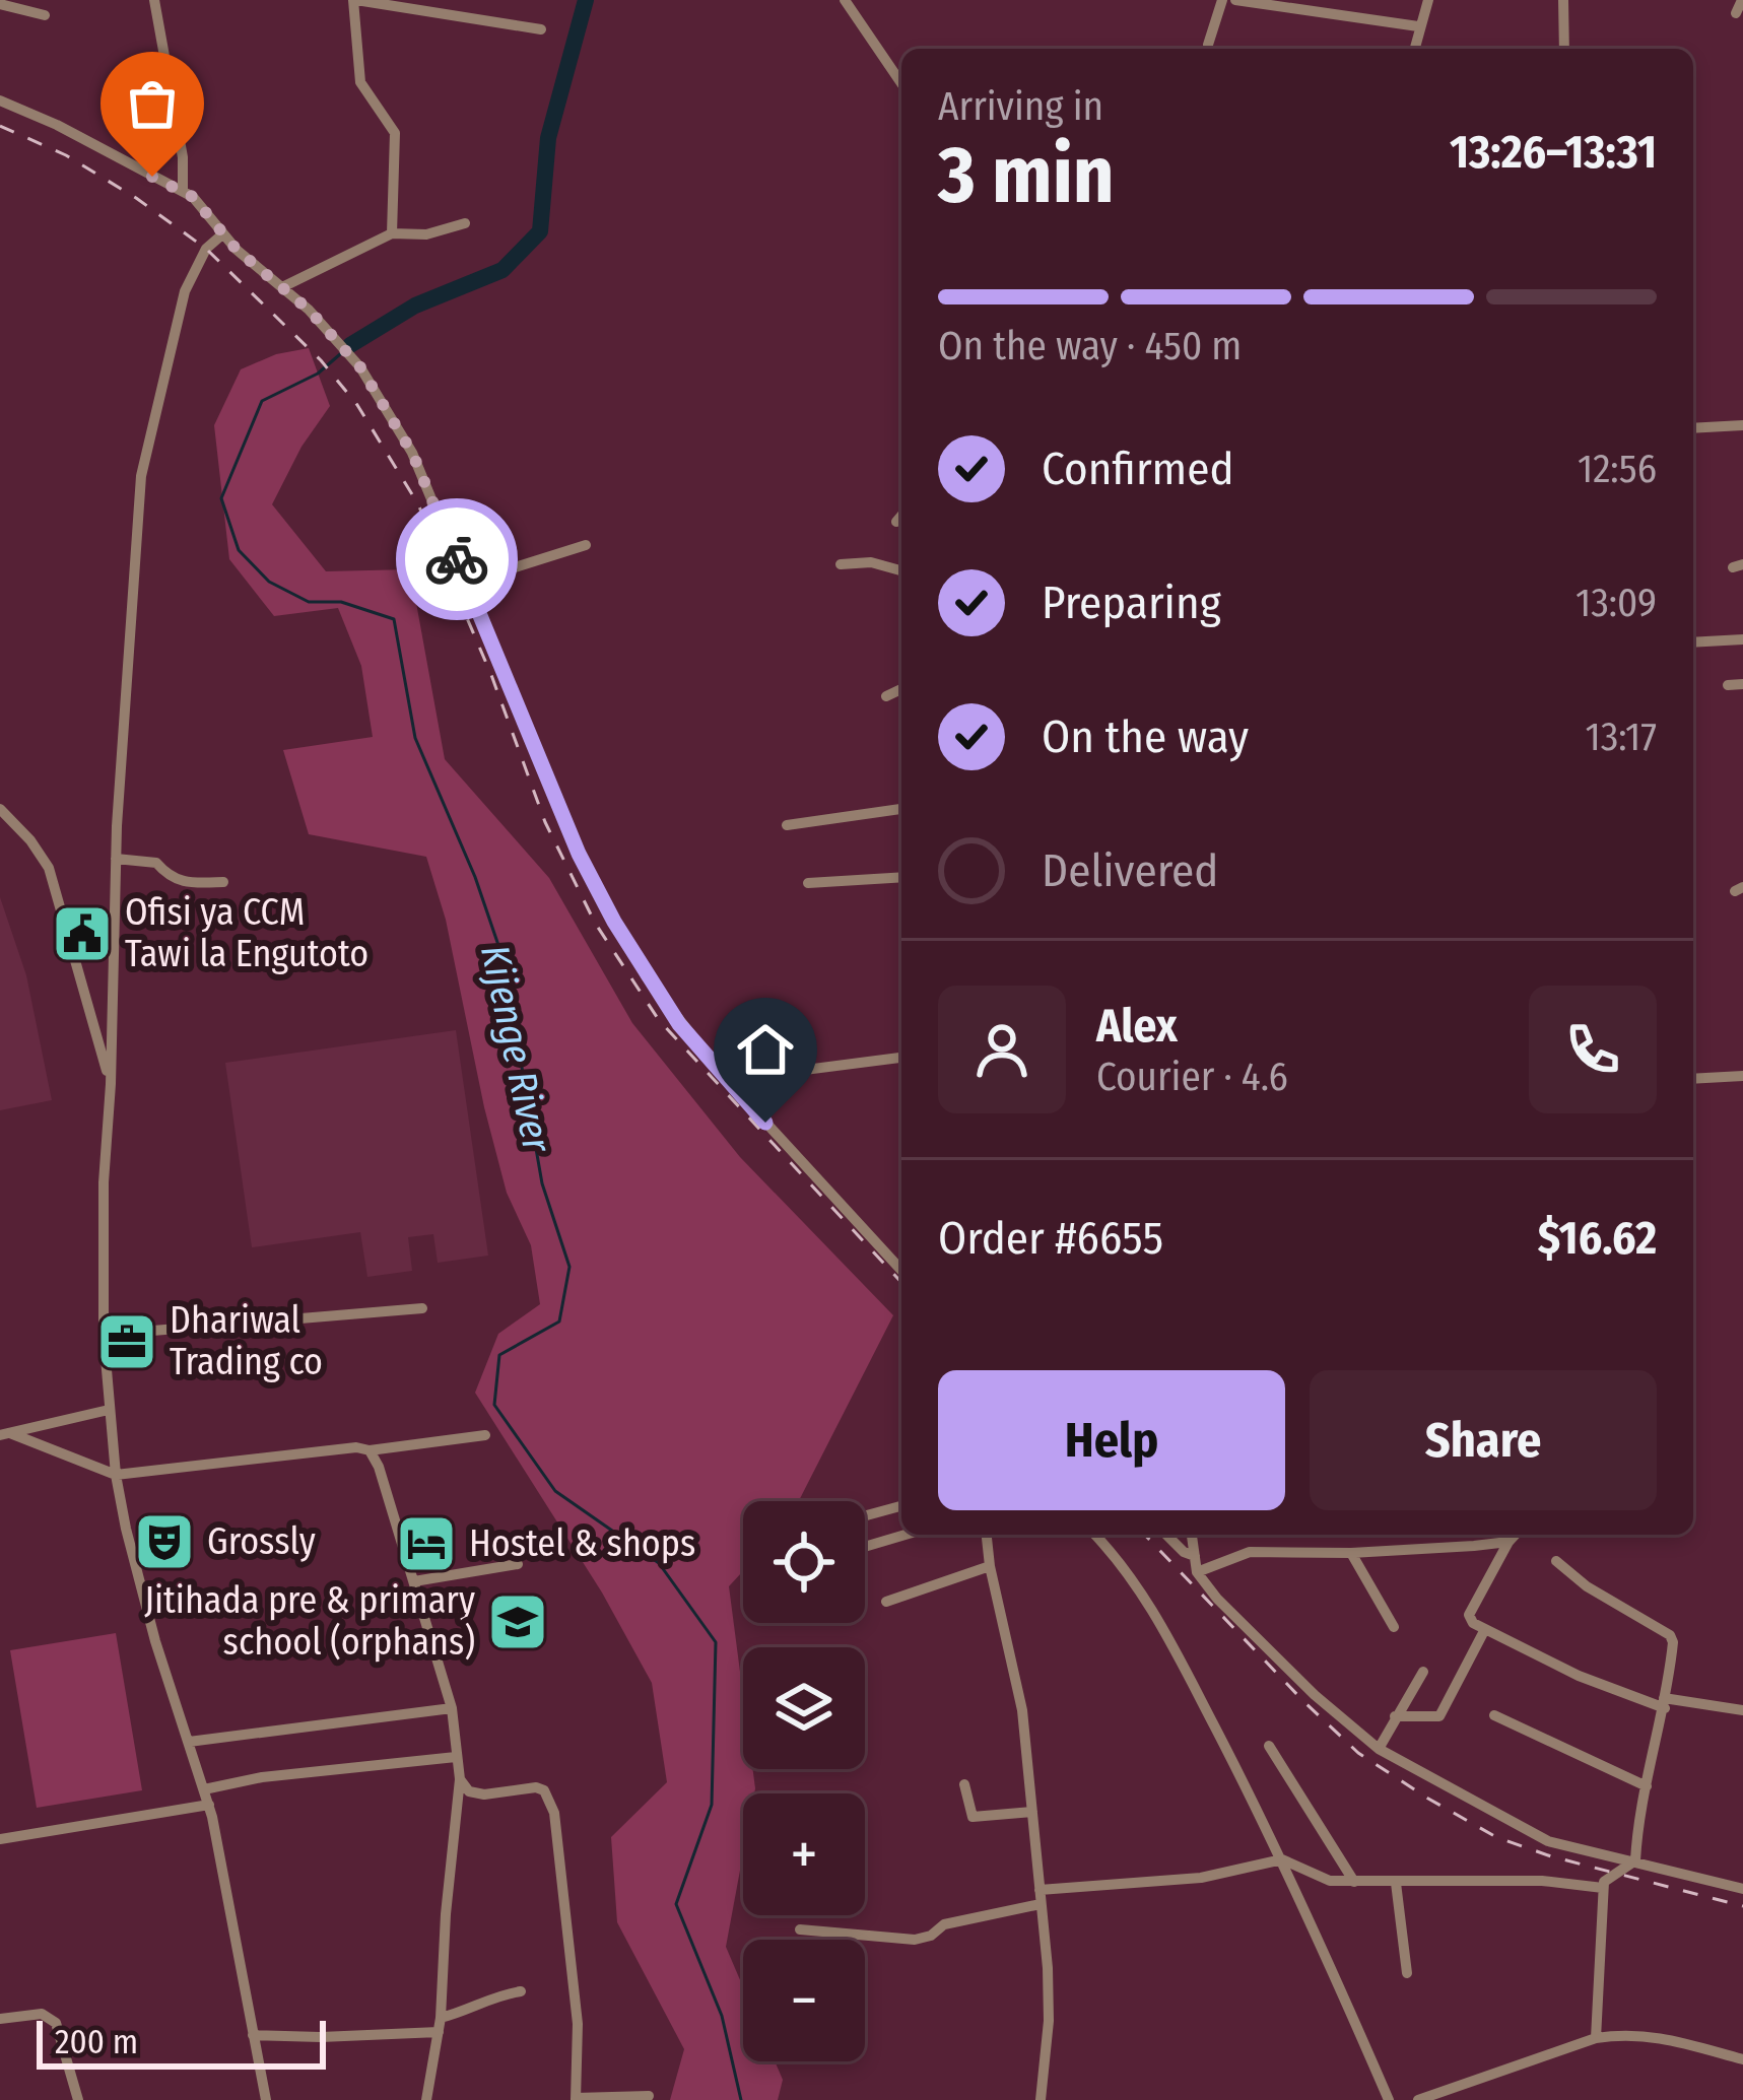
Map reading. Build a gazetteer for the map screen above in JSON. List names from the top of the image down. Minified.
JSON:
{"water":["Kijenge River"],"places":{"public building":["Ofisi ya CCM Tawi la Engutoto"],"office":["Dhariwal Trading co"],"theatre":["Grossly"],"hotel":["Hostel & shops"],"school or university":["Jitihada pre & primary school (orphans)"]},"scale_bar":"200 m","page":{"heading":["3 min","Arriving in","13:26–13:31"],"panel":["Alex","Courier · 4.6","Order #6655","$16.62"],"bar":"On the way · 450 m","list":[["Confirmed","12:56"],["Preparing","13:09"],["On the way","13:17"],"Delivered"],"buttons":["Help","Share"],"map_buttons":["+","−"],"scale":"200 m"}}
